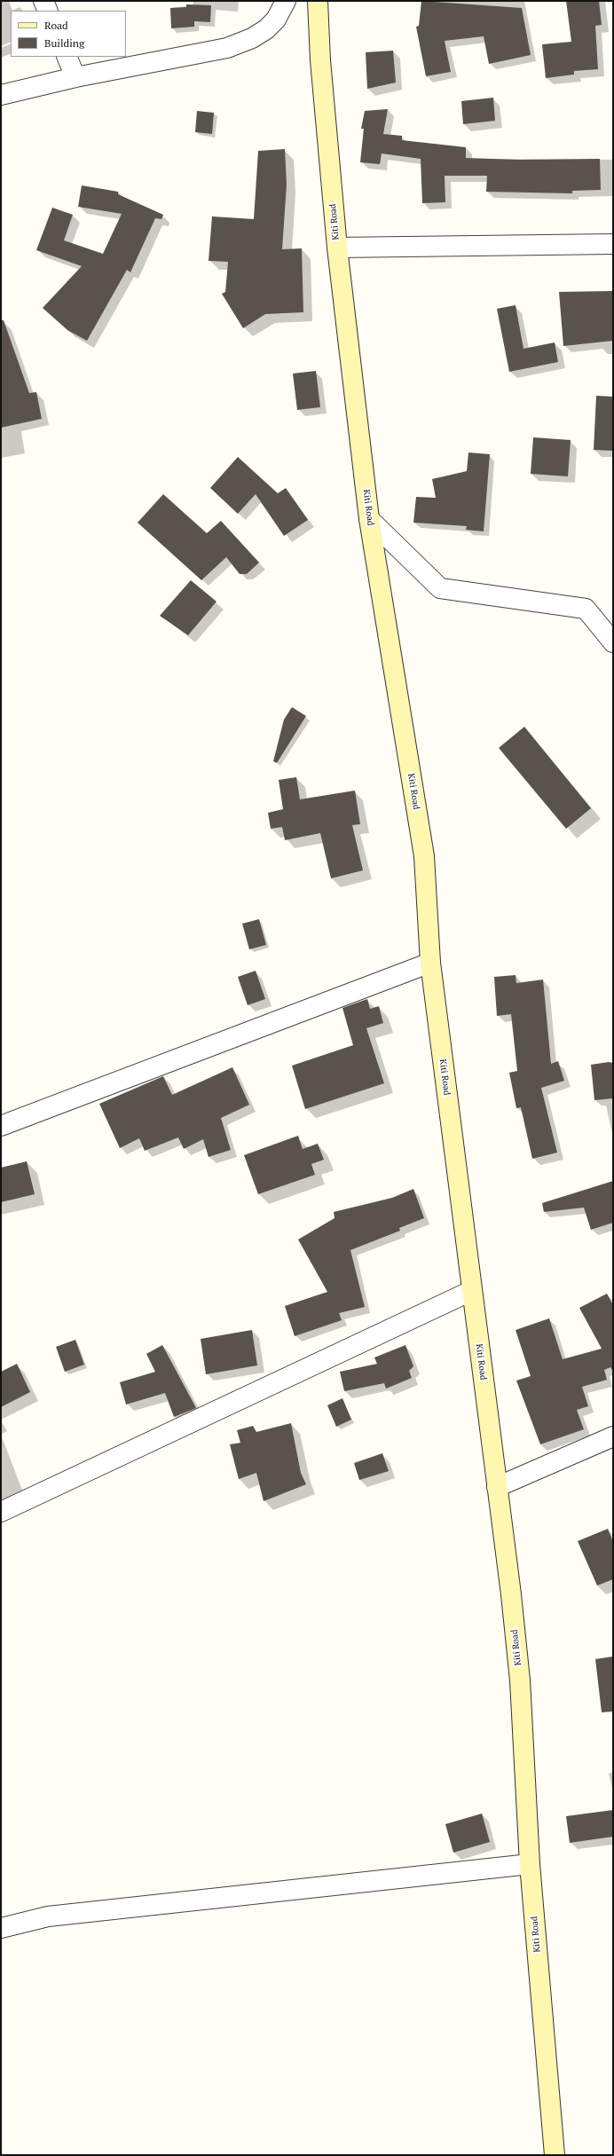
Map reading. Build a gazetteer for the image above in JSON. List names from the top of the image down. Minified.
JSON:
{"streets":{"street":["Kiti Road"]},"legend":["Road","Building"]}
